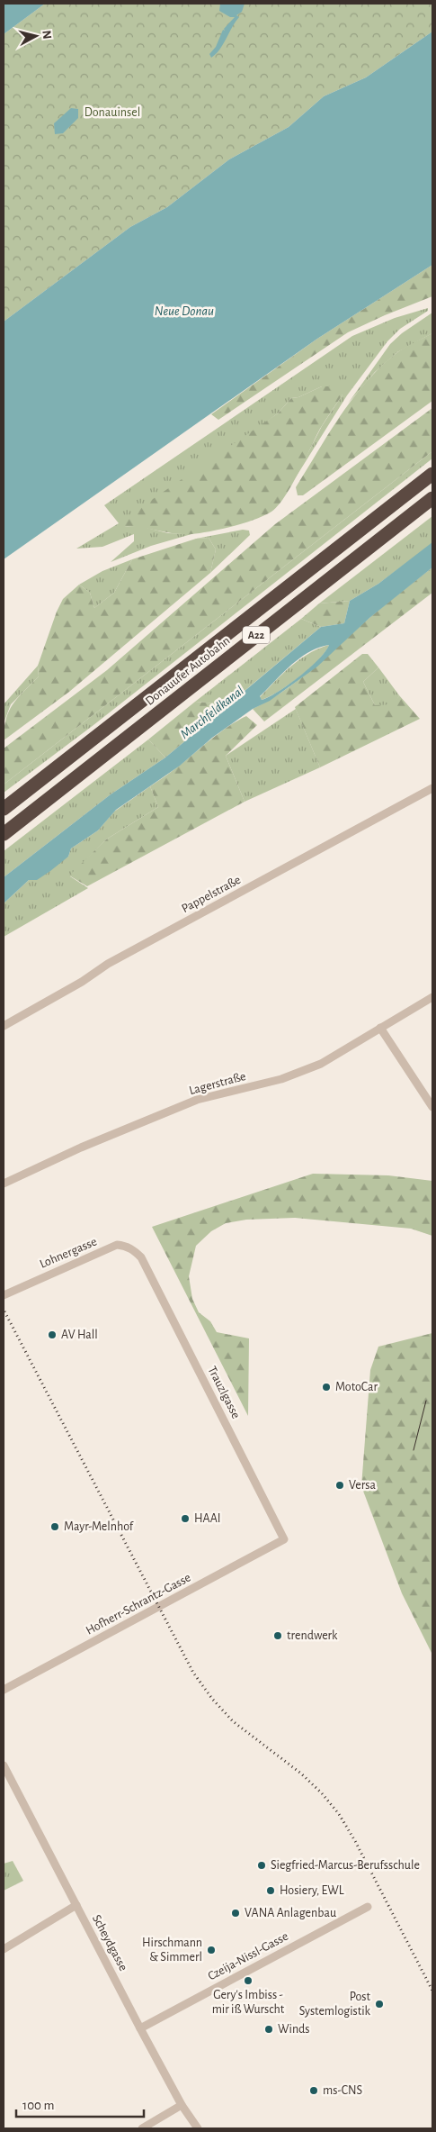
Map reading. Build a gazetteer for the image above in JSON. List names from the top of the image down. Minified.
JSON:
{"streets":{"highway":["A22","Donauufer Autobahn"],"street":["Pappelstraße","Lagerstraße","Lohnergasse","Trauzlgasse","Hofherr-Schrantz-Gasse","Scheydgasse","Czeija-Nissl-Gasse"]},"crossings":[["Lohnergasse","Trauzlgasse"],["Trauzlgasse","Hofherr-Schrantz-Gasse"],["Scheydgasse","Czeija-Nissl-Gasse"]],"water":["Neue Donau","Marchfeldkanal"],"parks":["Donauinsel"],"places":["AV Hall","MotoCar","Versa","HAAI","Mayr-Melnhof","trendwerk","Siegfried-Marcus-Berufsschule","Hosiery, EWL","VANA Anlagenbau","Hirschmann & Simmerl","Gery's Imbiss - mir iß Wurscht","Post Systemlogistik","Winds","ms-CNS"],"scale_bar":"100 m","north":"right"}
